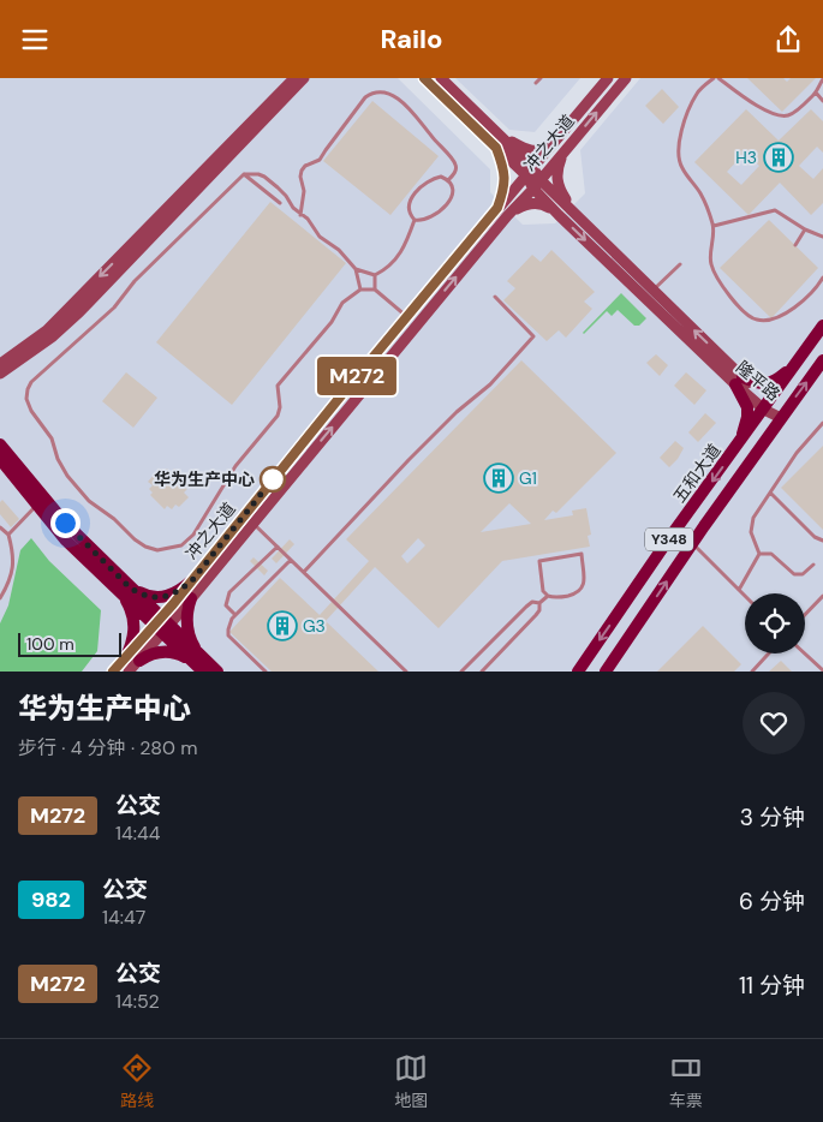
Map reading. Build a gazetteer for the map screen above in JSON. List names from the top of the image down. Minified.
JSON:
{"streets":{"main road":["冲之大道","隆平路","五和大道","Y348"]},"crossings":[["冲之大道","隆平路"],["隆平路","五和大道"],["隆平路","Y348"]],"places":{"building":["H3","G1","G3"],"other":["华为生产中心"]},"lines":["bus line M272"],"scale_bar":"100 m","page":{"header":"Railo","on_map":"M272","scale":"100 m","heading":["华为生产中心","步行 · 4 分钟 · 280 m"],"list":[{"mark":"M272","name":"公交","note":"14:44","value":"3 分钟"},{"mark":"982","name":"公交","note":"14:47","value":"6 分钟"},{"mark":"M272","name":"公交","note":"14:52","value":"11 分钟"}],"tabs":["路线","地图","车票"]}}
